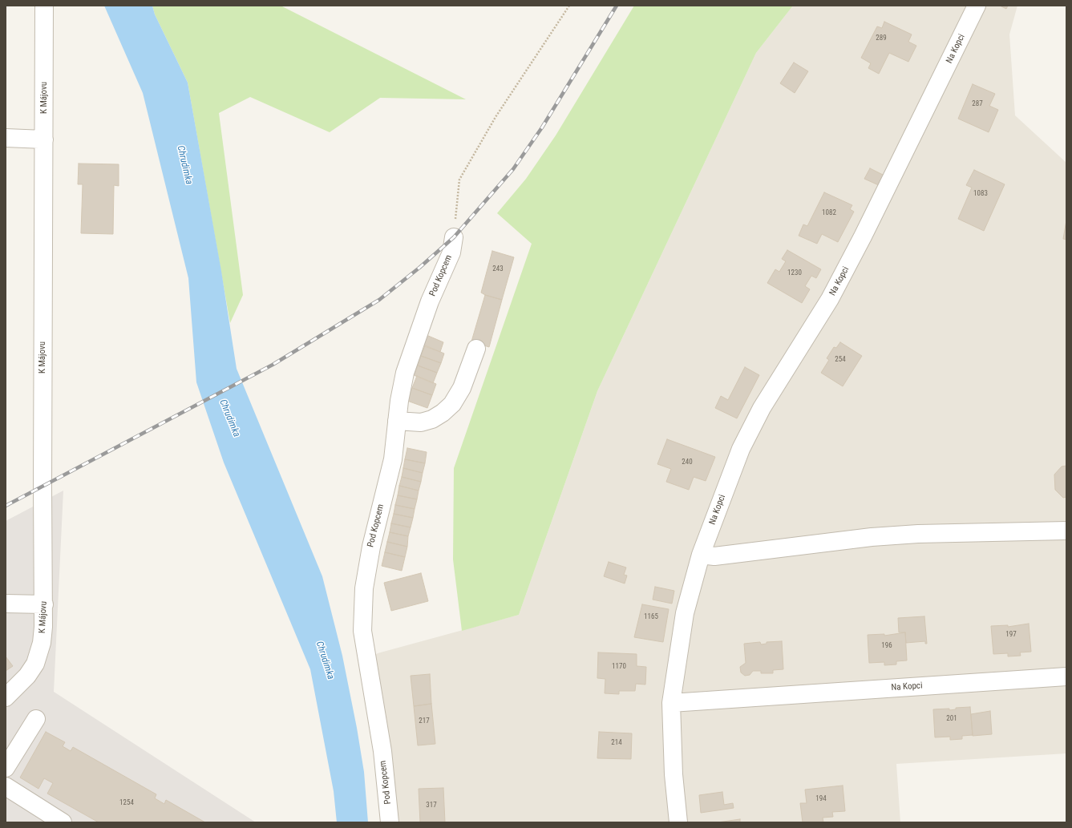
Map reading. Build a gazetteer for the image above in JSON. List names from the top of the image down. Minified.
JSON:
{"streets":{"street":["Na Kopci","K Májovu","Pod Kopcem"]},"water":["Chrudimka"],"house_numbers":["289","287","1083","1082","243","1230","254","240","1165","197","196","1170","201","217","214","194","1254","317"]}
